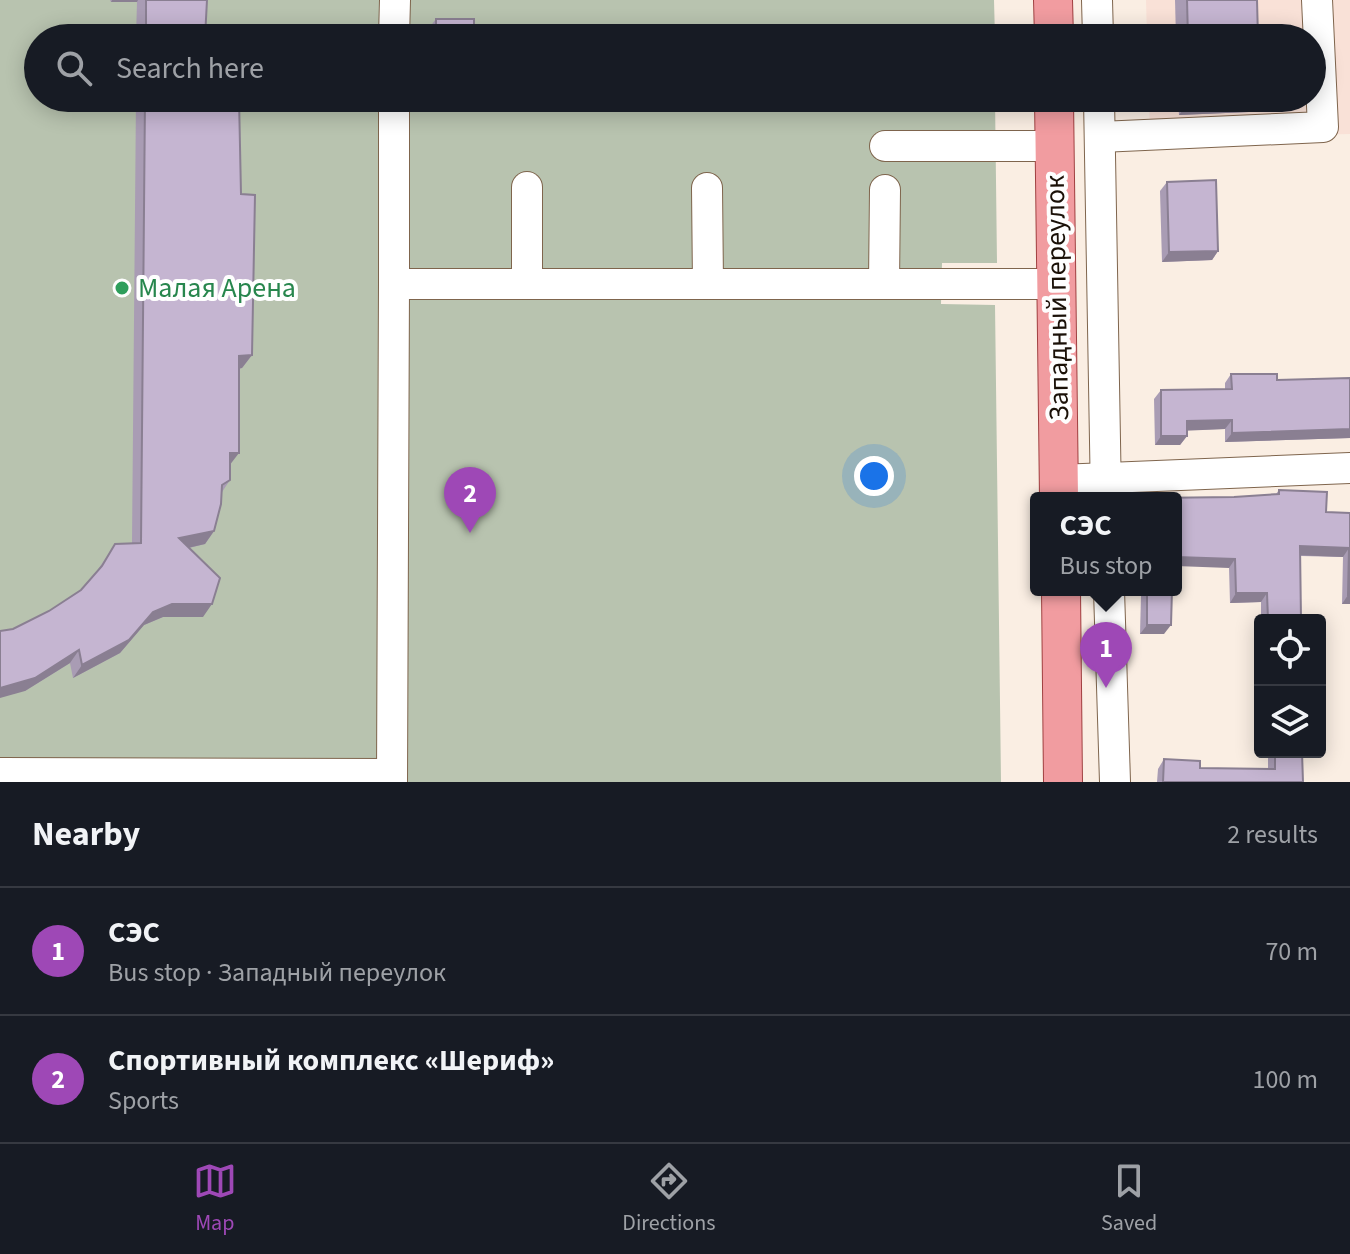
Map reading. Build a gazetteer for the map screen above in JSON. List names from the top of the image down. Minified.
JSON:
{"streets":{"main road":["Западный переулок"]},"places":["Малая Арена"],"page":{"search":"Search here","pins":["2","1"],"popup":["СЭС","Bus stop"],"heading":["Nearby","2 results"],"list":[{"mark":"1","name":"СЭС","note":"Bus stop · Западный переулок","value":"70 m"},{"mark":"2","name":"Спортивный комплекс «Шериф»","note":"Sports","value":"100 m"}],"nav":["Map","Directions","Saved"]}}
